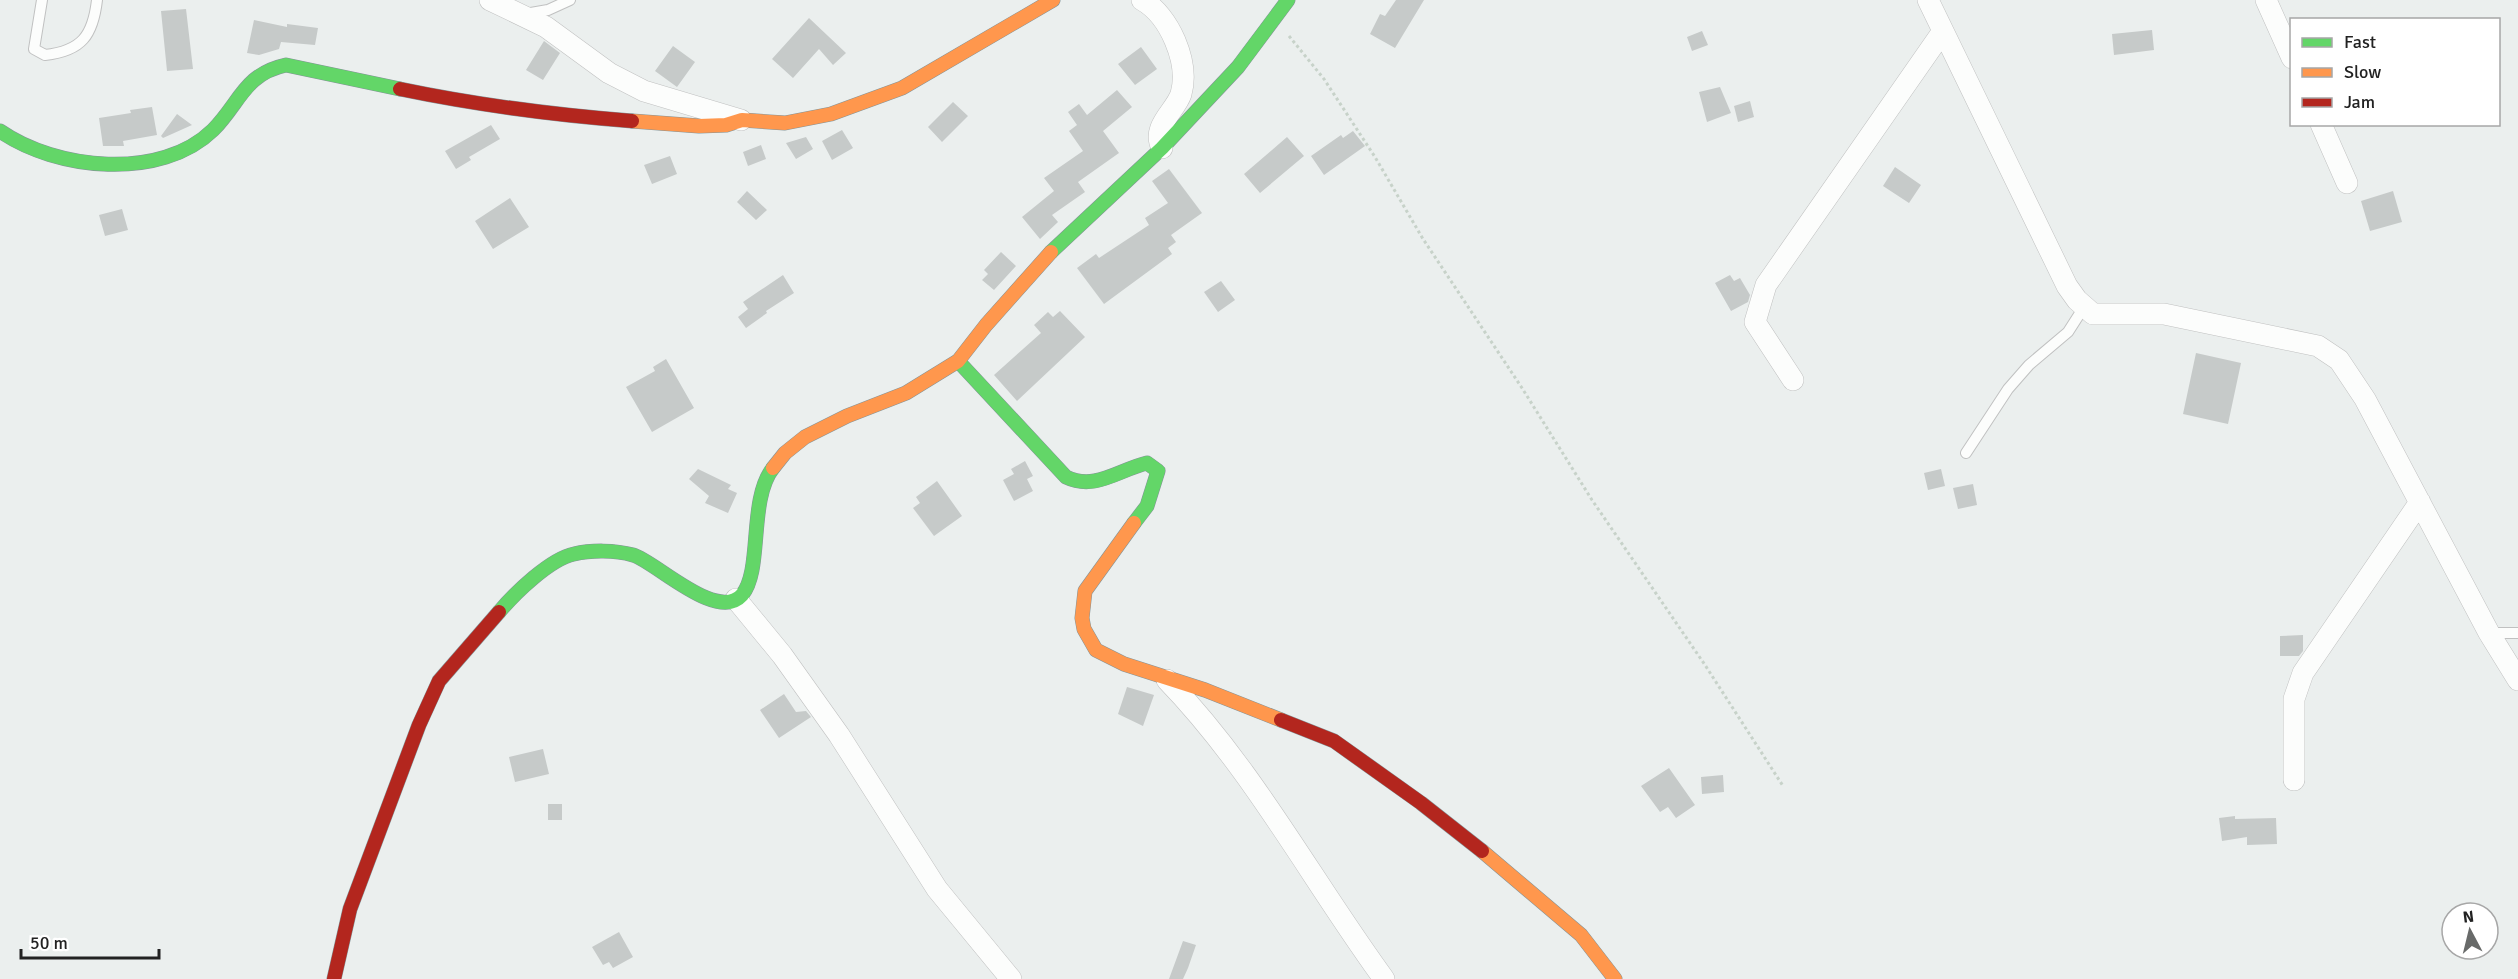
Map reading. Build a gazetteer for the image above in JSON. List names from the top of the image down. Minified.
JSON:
{"legend":["Fast","Slow","Jam"],"scale_bar":"50 m","north":"top"}
